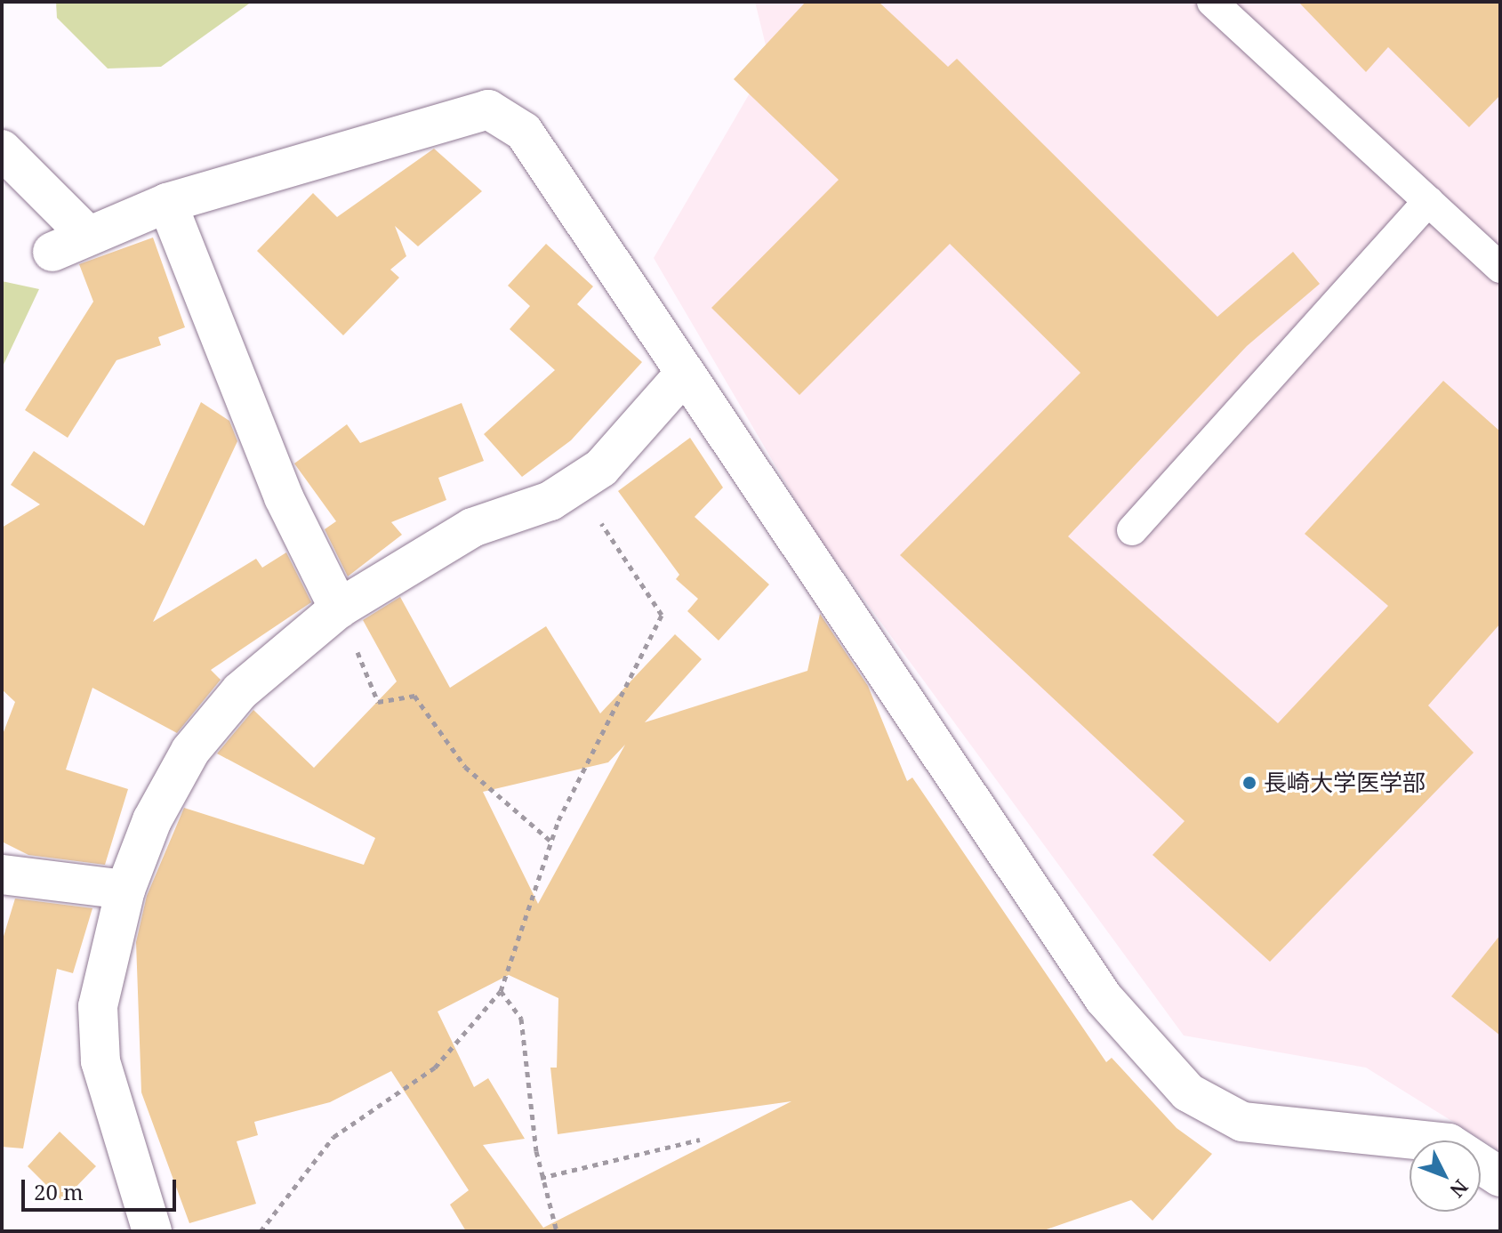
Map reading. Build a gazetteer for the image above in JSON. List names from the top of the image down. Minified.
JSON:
{"places":["長崎大学医学部"],"scale_bar":"20 m","north":"bottom right"}
